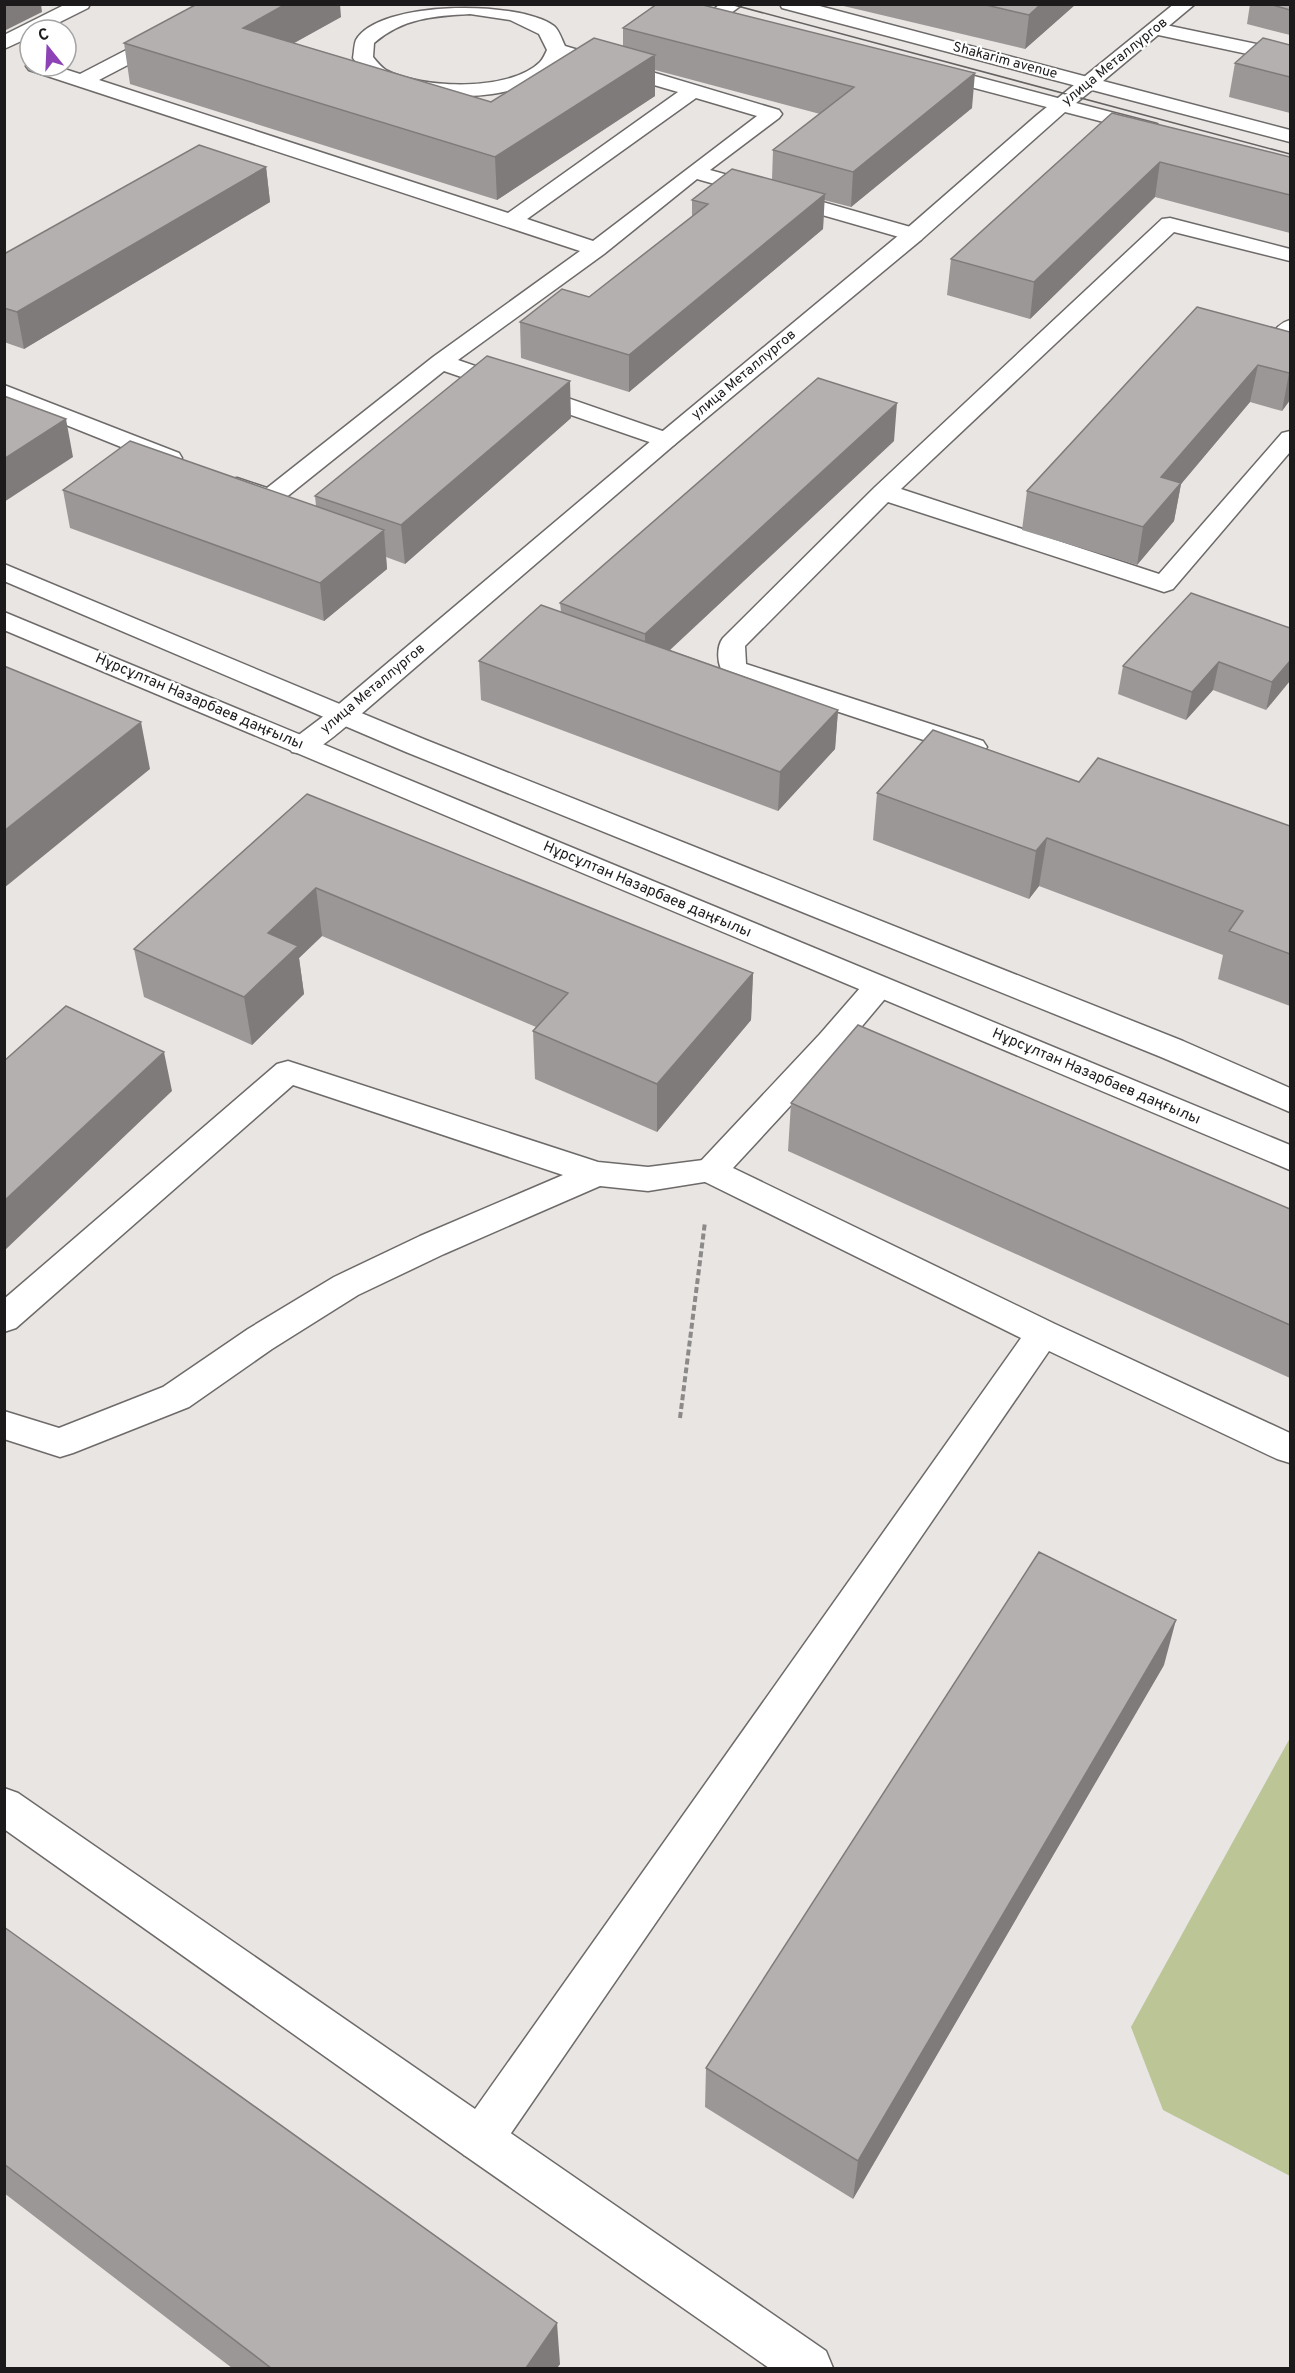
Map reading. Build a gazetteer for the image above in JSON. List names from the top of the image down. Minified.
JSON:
{"streets":{"street":["Shakarim avenue","улица Металлургов","Нұрсұлтан Назарбаев даңғылы"]},"crossings":[["Shakarim avenue","улица Металлургов"],["улица Металлургов","Нұрсұлтан Назарбаев даңғылы"]],"north":"top"}
